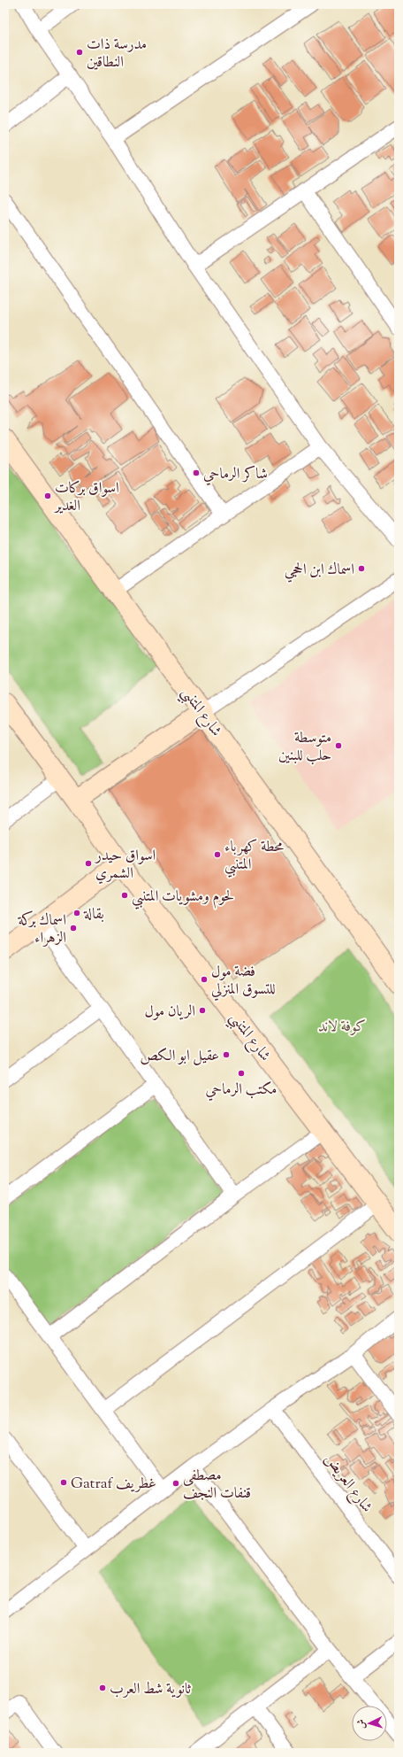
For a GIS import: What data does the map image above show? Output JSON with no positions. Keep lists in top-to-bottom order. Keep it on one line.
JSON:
{"streets":{"street":["شارع المتنبي","شارع العريض"]},"parks":["كوفة لاند"],"places":["مدرسة ذات النطاقين","شاكر الرماحي","اسواق بركات الغدير","اسماك ابن الحجي","متوسطة حلب للبنين","محطة كهرباء المتنبي","اسواق حيدر الشمري","لحوم ومشويات المتنبي","بقالة","اسماك بركة الزهراء","فضة مول للتسوق المنزلي","الريان مول","عقيل ابو الكص","مكتب الرماحي","Gatraf غطريف","مصطفى قنفات النجف","ثانوية شط العرب"],"north":"left"}
